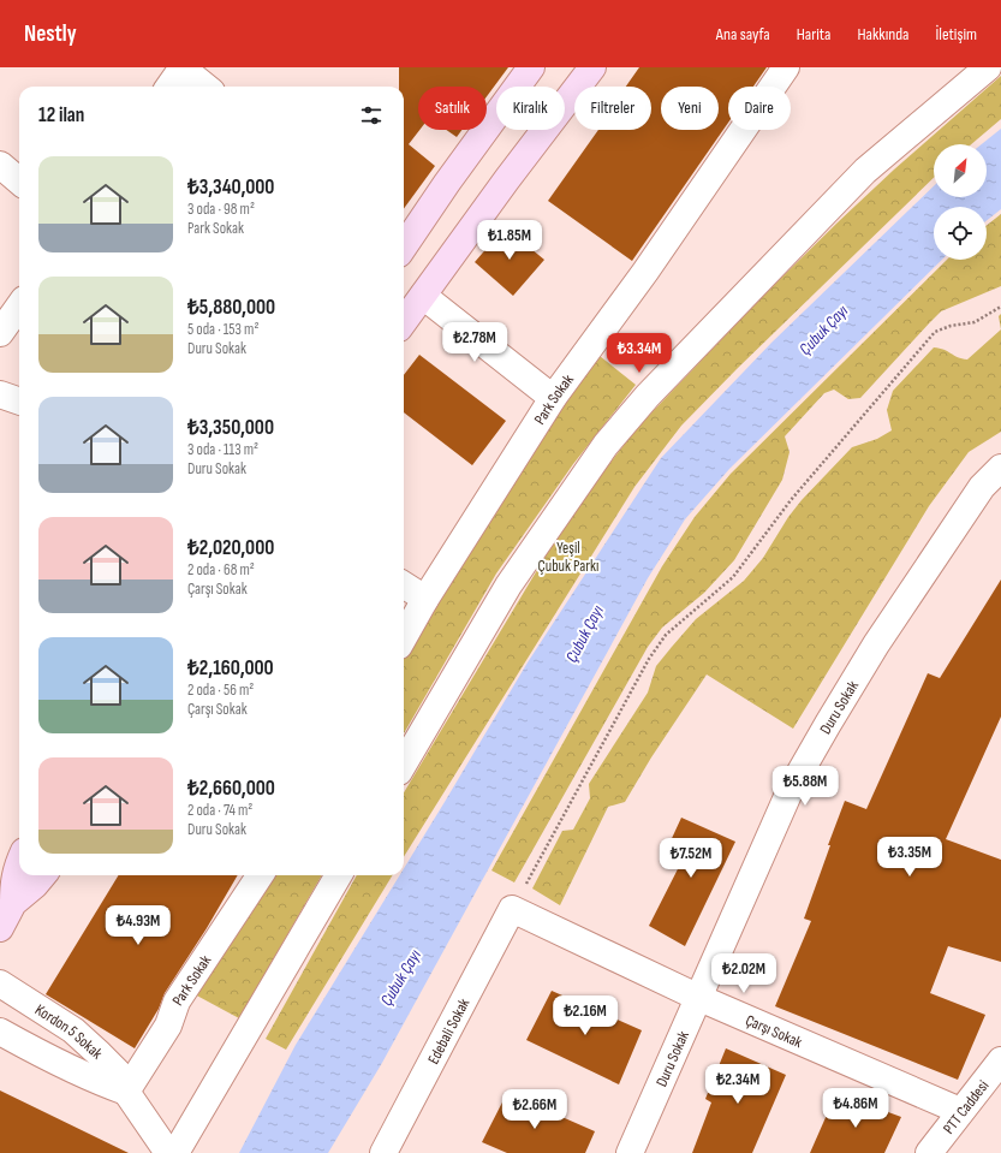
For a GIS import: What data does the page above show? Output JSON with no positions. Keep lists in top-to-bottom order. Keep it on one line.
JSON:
{"streets":{"street":["Park Sokak","Duru Sokak","Çarşı Sokak","Edebali Sokak","Kordon 5 Sokak","PTT Caddesi"]},"crossings":[["Park Sokak","Kordon 5 Sokak"],["Duru Sokak","Çarşı Sokak"],["Çarşı Sokak","Edebali Sokak"],["Çarşı Sokak","PTT Caddesi"]],"water":["Çubuk Çayı"],"parks":["Yeşil Çubuk Parkı"],"north":"top right","page":{"header":"Nestly","nav":["Ana sayfa","Harita","Hakkında","İletişim"],"chip":["Satılık","Kiralık","Filtreler","Yeni","Daire"],"heading":"12 ilan","list":[{"name":"₺3,340,000","note":"3 oda · 98 m² · Park Sokak"},{"name":"₺5,880,000","note":"5 oda · 153 m² · Duru Sokak"},{"name":"₺3,350,000","note":"3 oda · 113 m² · Duru Sokak"},{"name":"₺2,020,000","note":"2 oda · 68 m² · Çarşı Sokak"},{"name":"₺2,160,000","note":"2 oda · 56 m² · Çarşı Sokak"},{"name":"₺2,660,000","note":"2 oda · 74 m² · Duru Sokak"}],"price":["₺1.85M","₺2.78M","₺3.34M","₺5.88M","₺3.35M","₺7.52M","₺4.93M","₺2.02M","₺2.16M","₺2.34M","₺4.86M","₺2.66M"]}}
